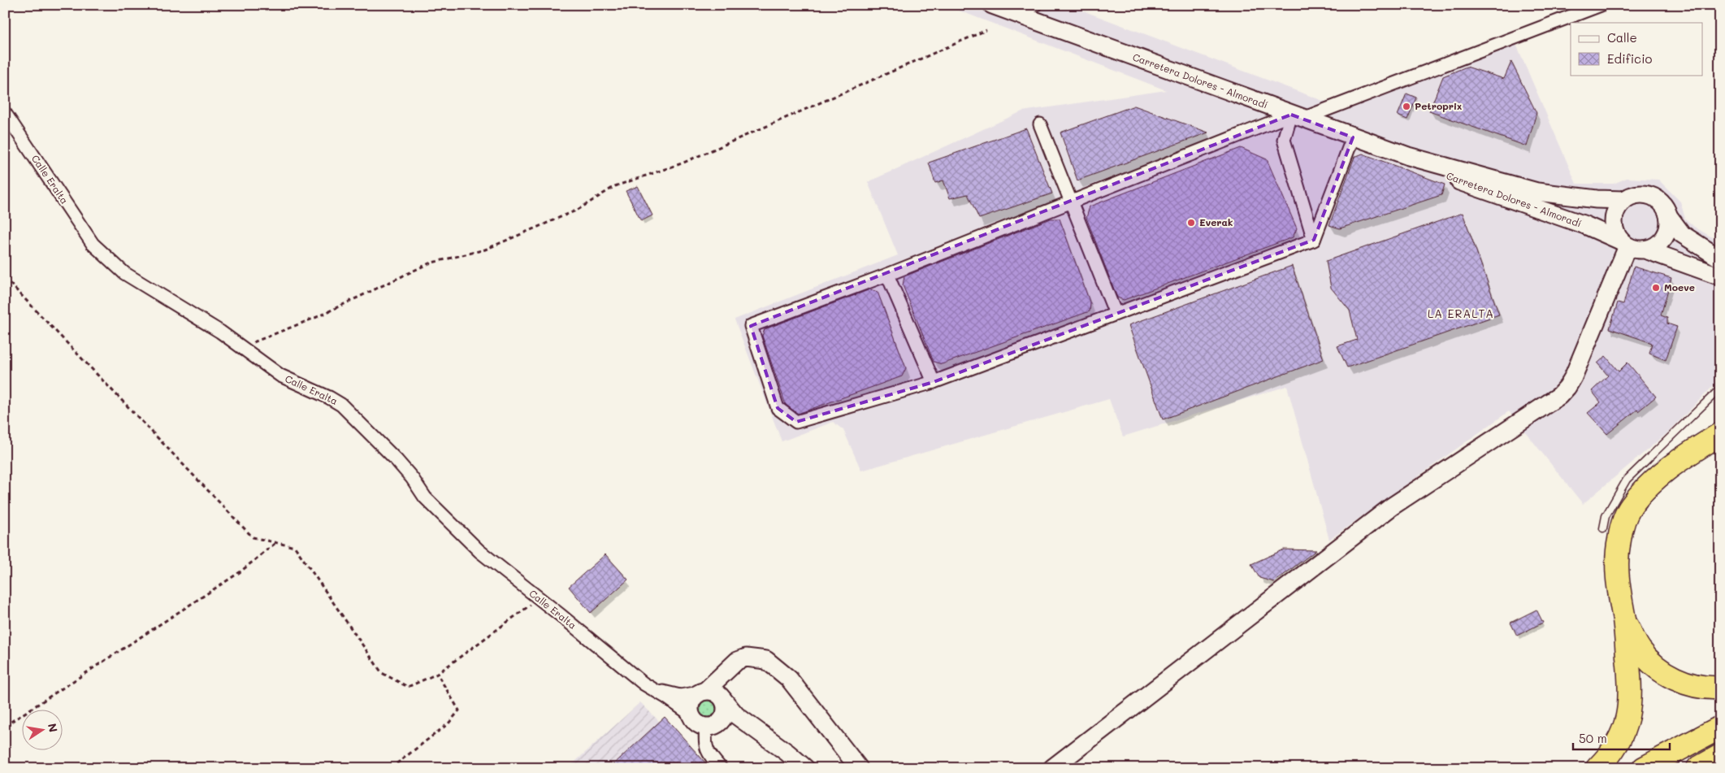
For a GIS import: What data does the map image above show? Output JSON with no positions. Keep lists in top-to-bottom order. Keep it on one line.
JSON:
{"streets":{"street":["Carretera Dolores - Almoradí","Calle Eralta"]},"districts":["LA ERALTA"],"places":["Petroprix","Everak","Moeve"],"legend":["Calle","Edificio"],"scale_bar":"50 m","north":"right"}
